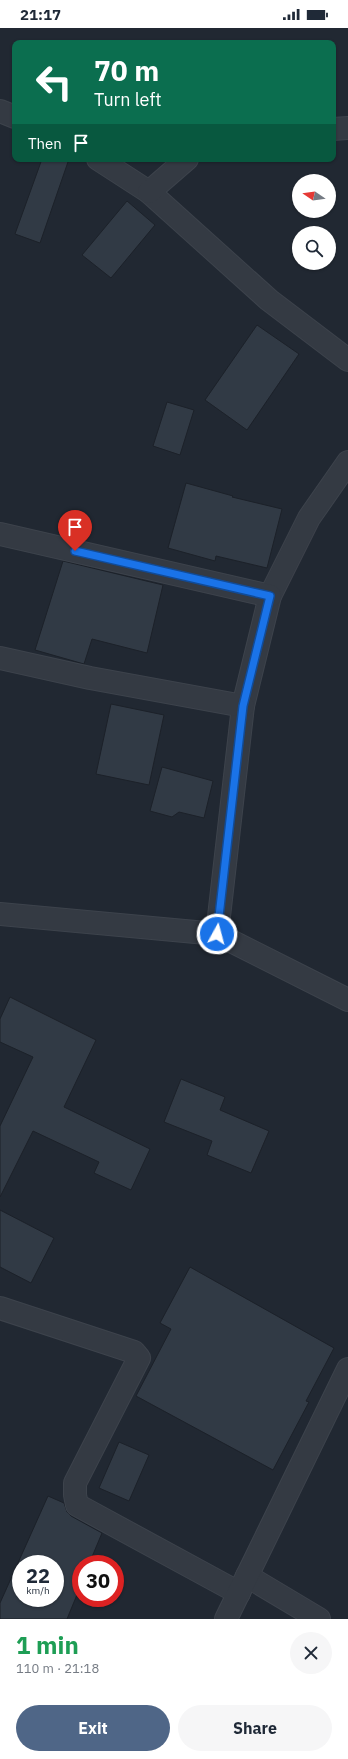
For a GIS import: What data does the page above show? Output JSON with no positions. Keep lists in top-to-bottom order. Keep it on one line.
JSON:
{"north":"left","page":{"status":"21:17","turn":["70 m","Turn left"],"then":"Then","speed":"22 km/h","limit":"30","heading":["1 min","110 m · 21:18"],"buttons":["Exit","Share"]}}
